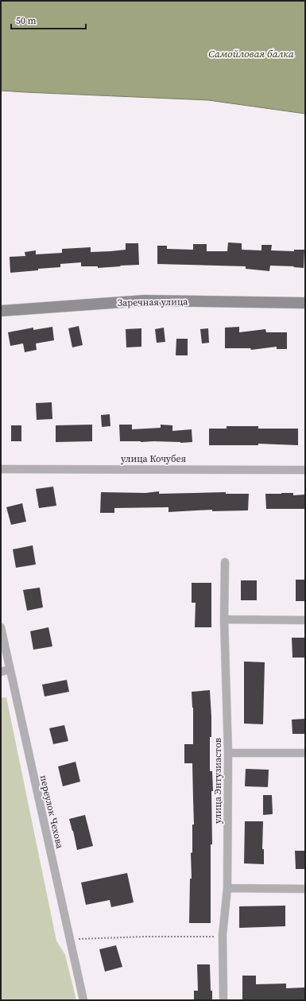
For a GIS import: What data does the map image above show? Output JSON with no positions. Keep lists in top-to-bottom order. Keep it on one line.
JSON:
{"streets":{"main road":["Заречная улица"],"street":["улица Кочубея","улица Энтузиастов","переулок Чехова"]},"water":["Самойловая балка"],"scale_bar":"50 m"}
